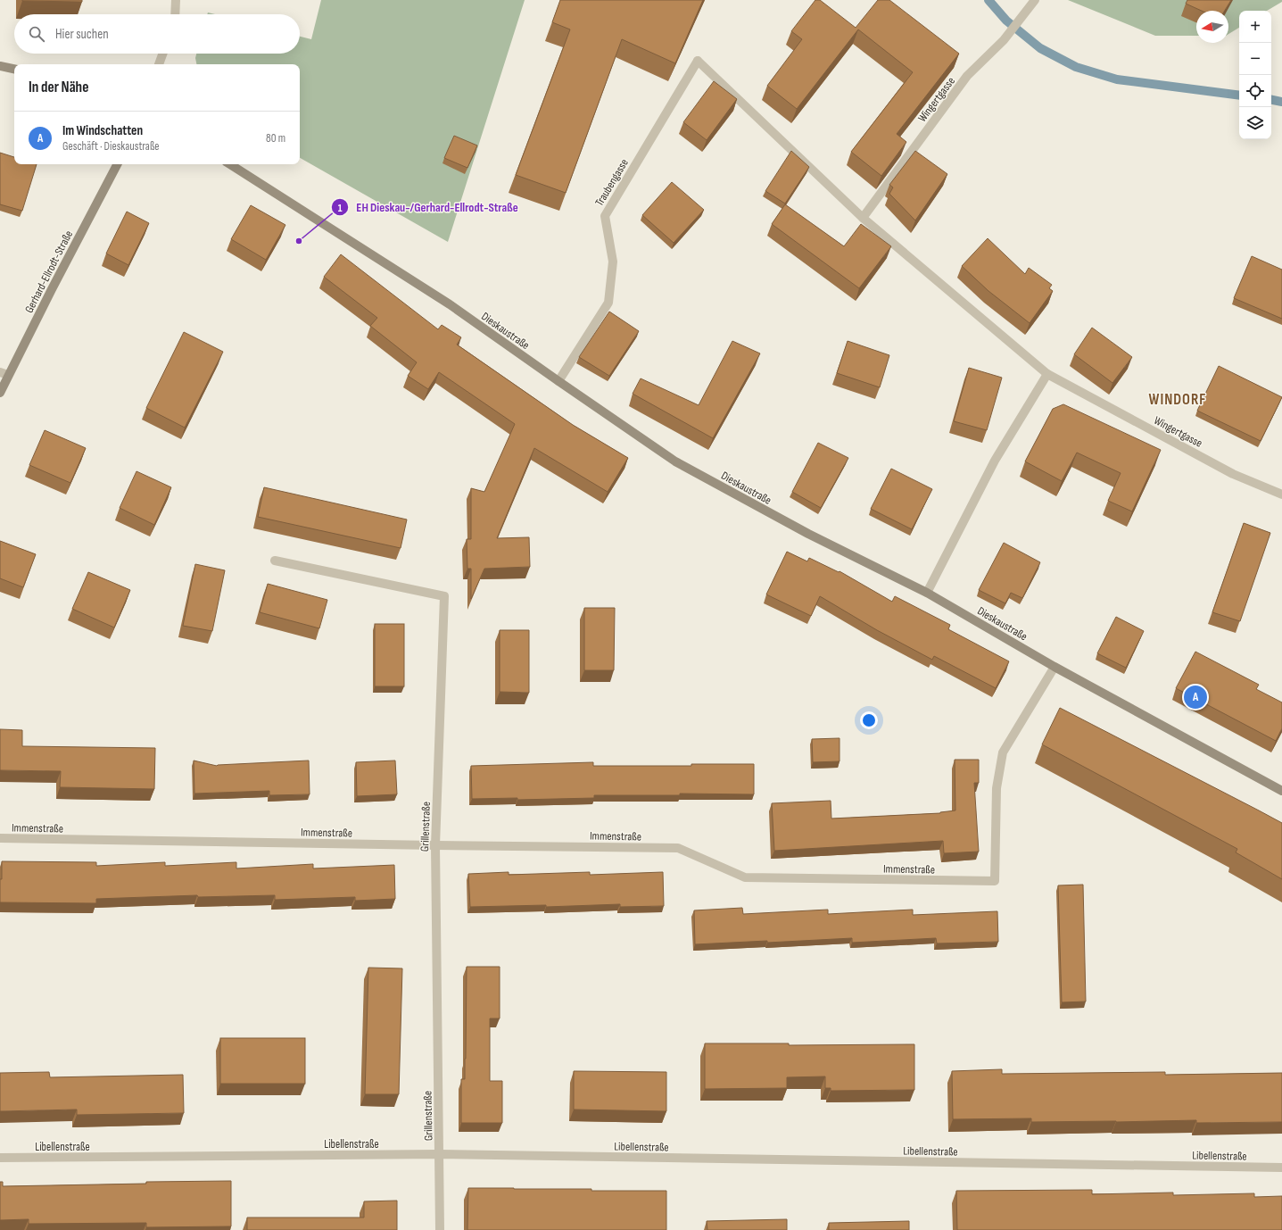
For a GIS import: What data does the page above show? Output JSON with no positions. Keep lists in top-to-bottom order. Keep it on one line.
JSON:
{"streets":{"main road":["Gerhard-Ellrodt-Straße","Dieskaustraße"],"street":["Wingertgasse","Traubengasse","Grillenstraße","Immenstraße","Libellenstraße"]},"crossings":[["Wingertgasse","Traubengasse"],["Traubengasse","Dieskaustraße"],["Dieskaustraße","Immenstraße"],["Grillenstraße","Immenstraße"],["Grillenstraße","Libellenstraße"]],"districts":["WINDORF"],"places":["EH Dieskau-/Gerhard-Ellrodt-Straße"],"north":"left","page":{"map_buttons":["+","−"],"search":"Hier suchen","heading":"In der Nähe","list":[{"mark":"A","name":"Im Windschatten","note":"Geschäft · Dieskaustraße","value":"80 m"}],"pins":"A"}}
